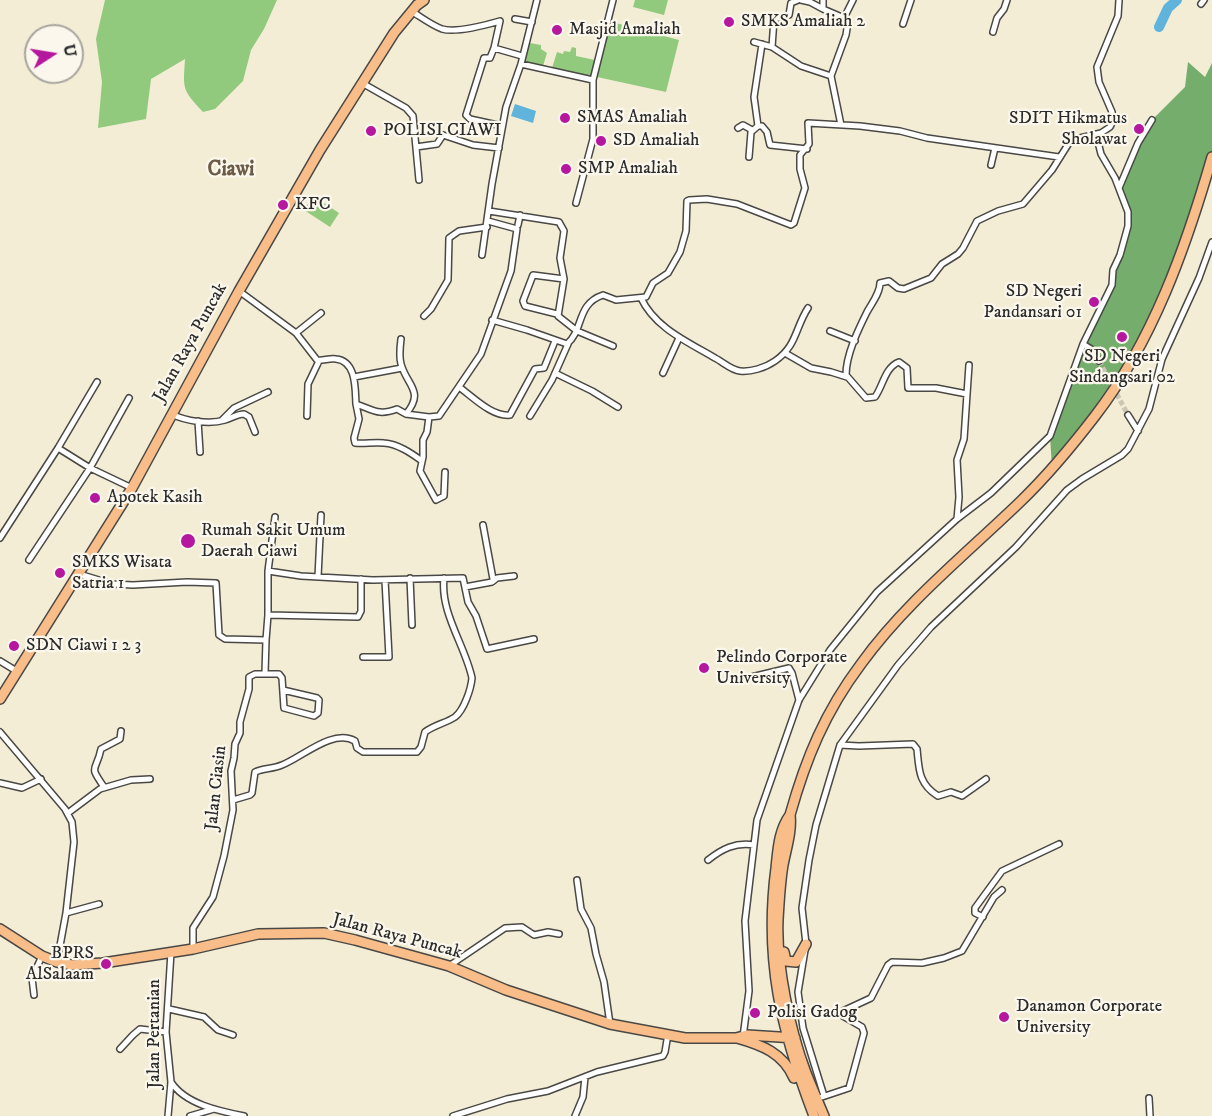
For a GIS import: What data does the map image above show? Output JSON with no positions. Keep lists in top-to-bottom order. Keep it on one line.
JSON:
{"streets":{"highway":["Jalan Raya Puncak"],"street":["Jalan Ciasin","Jalan Pertanian"]},"crossings":[["Jalan Raya Puncak","Jalan Ciasin"],["Jalan Raya Puncak","Jalan Pertanian"]],"districts":["Ciawi"],"places":["SMKS Amaliah 2","Masjid Amaliah","SMAS Amaliah","SDIT Hikmatus Sholawat","POLISI CIAWI","SD Amaliah","SMP Amaliah","KFC","SD Negeri Pandansari 01","SD Negeri Sindangsari 02","Apotek Kasih","Rumah Sakit Umum Daerah Ciawi","SMKS Wisata Satria 1","SDN Ciawi 1 2 3","Pelindo Corporate University","BPRS AlSalaam","Polisi Gadog","Danamon Corporate University"],"north":"right"}
